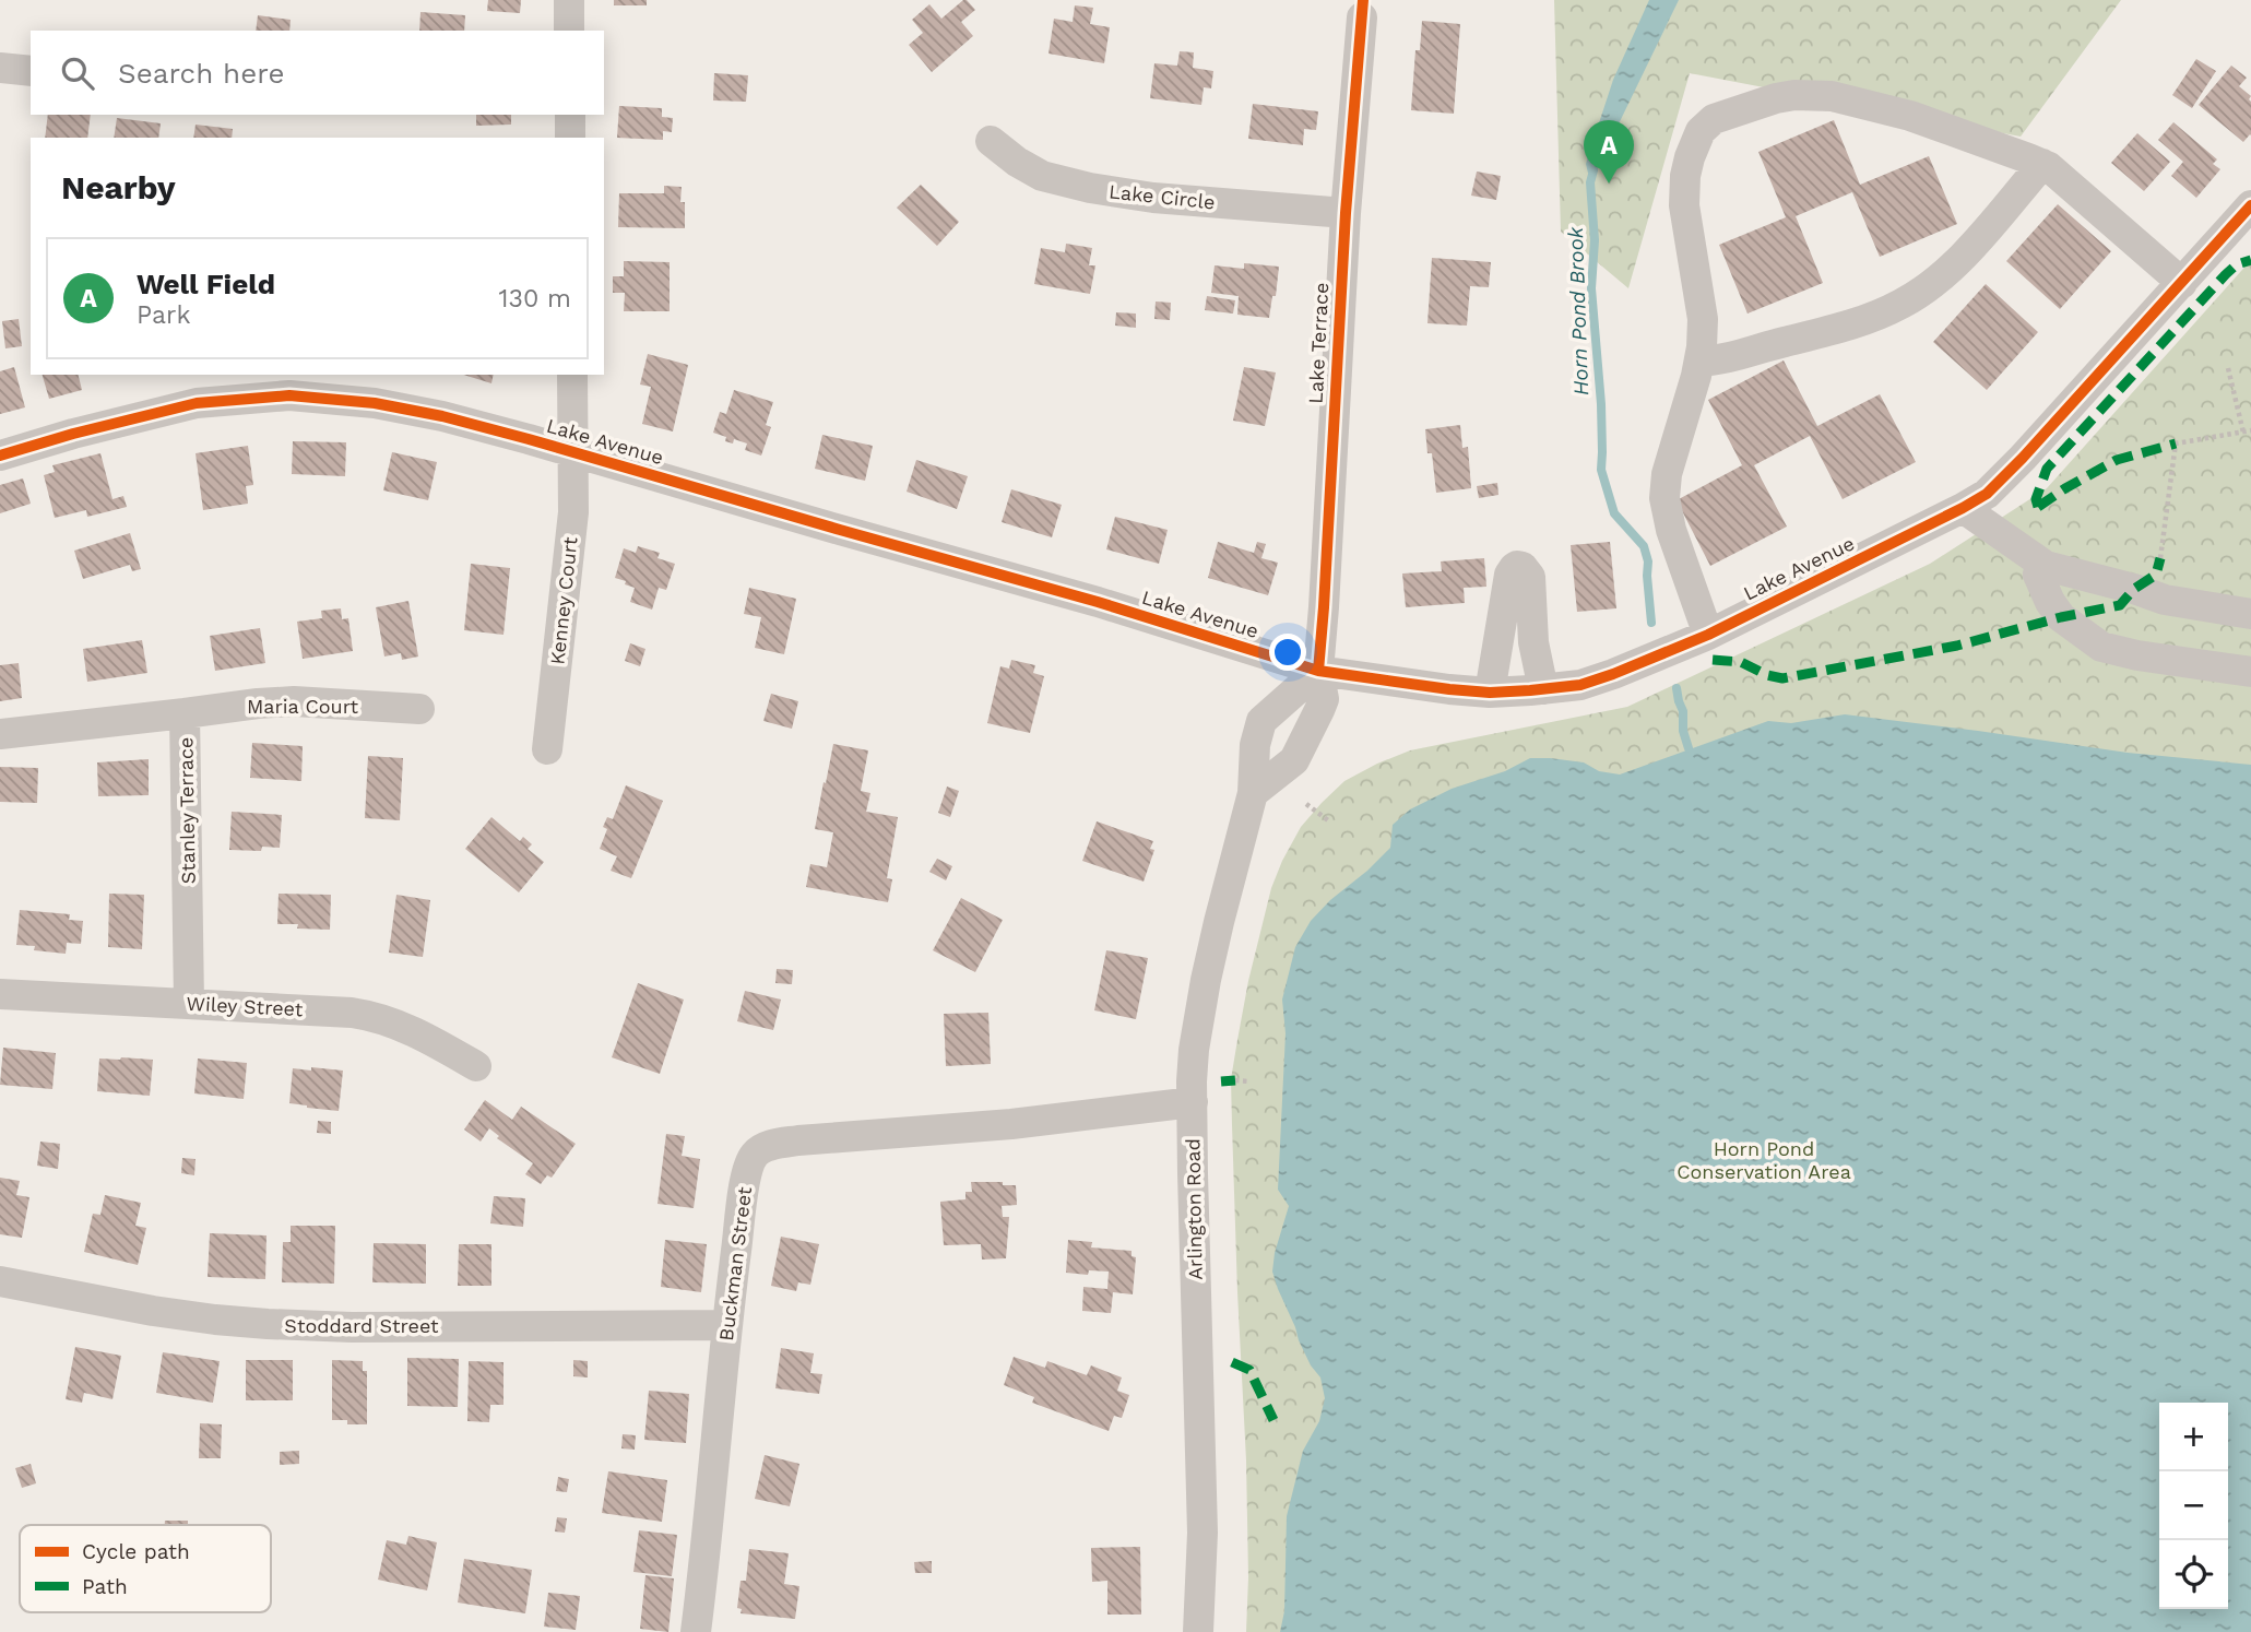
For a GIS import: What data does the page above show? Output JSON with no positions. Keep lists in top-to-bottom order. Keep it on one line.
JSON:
{"streets":{"street":["Lake Circle","Lake Terrace","Lake Avenue","Kenney Court","Maria Court","Stanley Terrace","Wiley Street","Arlington Road","Buckman Street","Stoddard Street"]},"crossings":[["Lake Circle","Lake Terrace"],["Lake Terrace","Lake Avenue"],["Lake Terrace","Arlington Road"],["Lake Avenue","Kenney Court"],["Lake Avenue","Arlington Road"],["Maria Court","Stanley Terrace"],["Stanley Terrace","Wiley Street"],["Arlington Road","Buckman Street"],["Buckman Street","Stoddard Street"]],"water":["Horn Pond Brook"],"parks":["Horn Pond Conservation Area"],"legend":["Cycle path","Path"],"page":{"search":"Search here","pins":"A","heading":"Nearby","list":[{"mark":"A","name":"Well Field","note":"Park","value":"130 m"}],"map_buttons":["+","−"]}}
